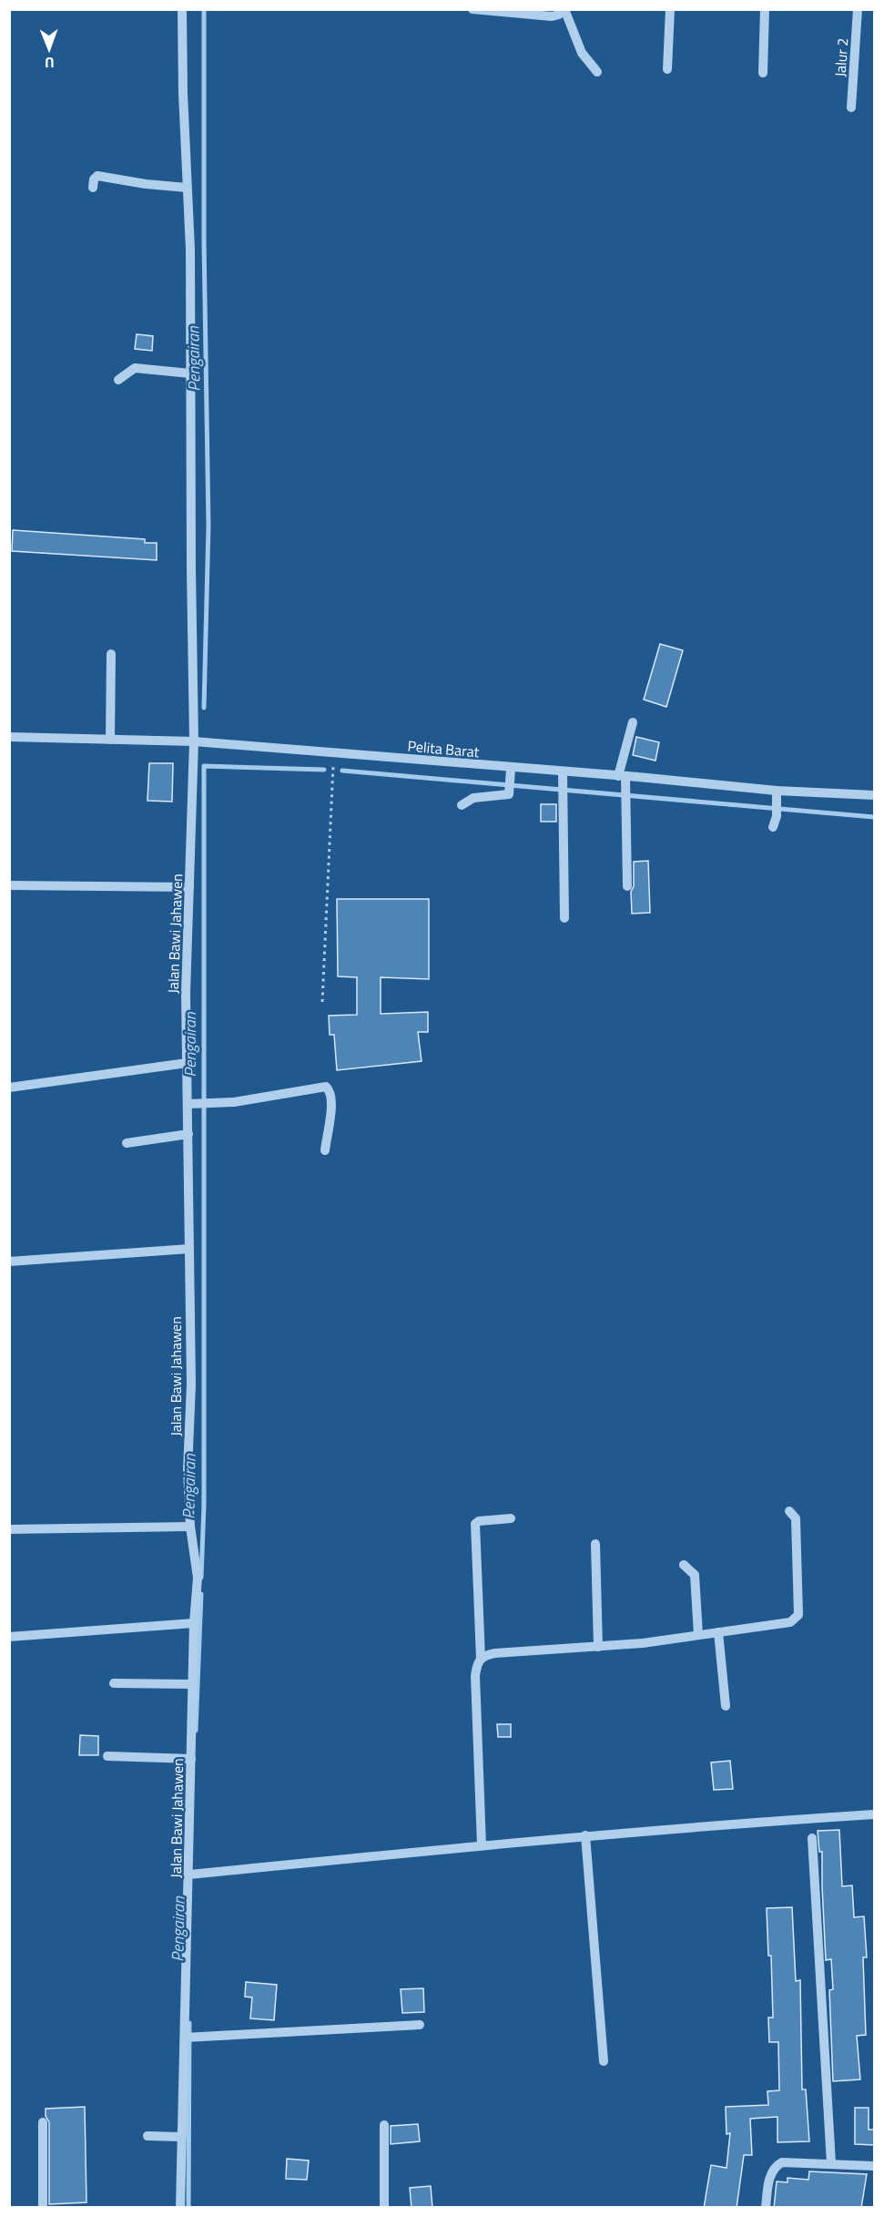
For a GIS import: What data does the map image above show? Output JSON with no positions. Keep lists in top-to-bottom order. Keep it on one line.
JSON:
{"streets":{"street":["Jalur 2","Pelita Barat","Jalan Bawi Jahawen"]},"crossings":[["Pelita Barat","Jalan Bawi Jahawen"]],"water":["Pengairan"],"north":"bottom"}
